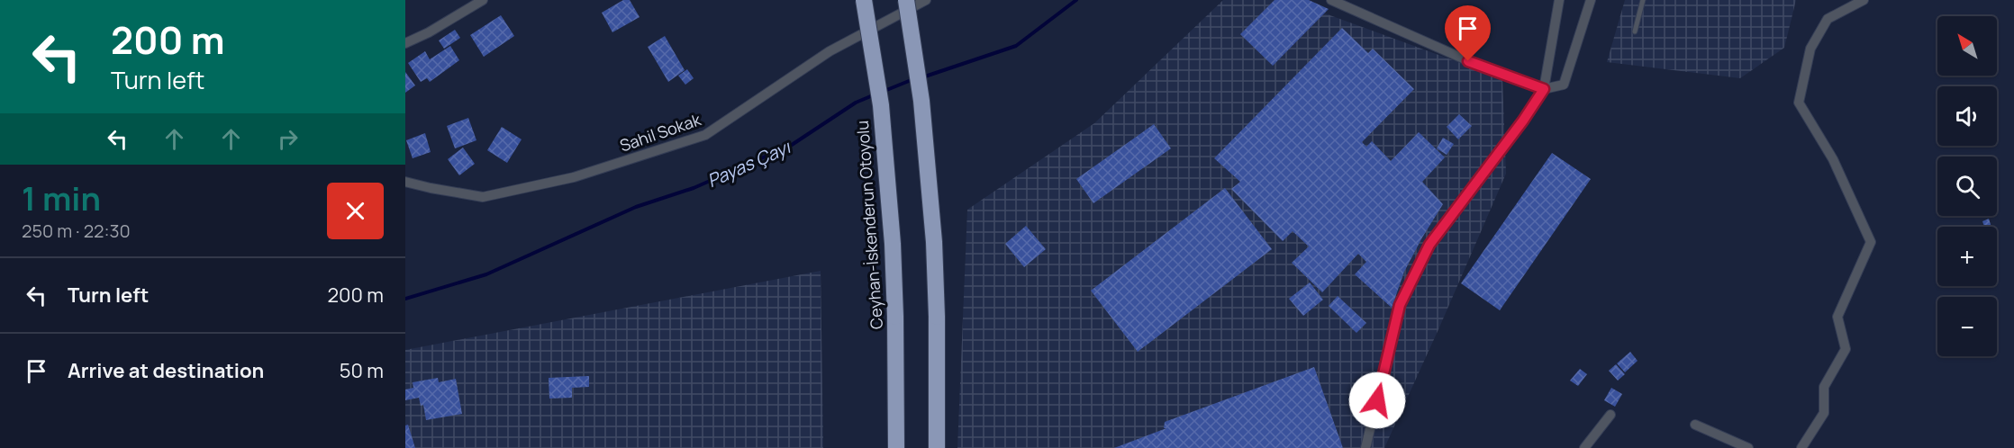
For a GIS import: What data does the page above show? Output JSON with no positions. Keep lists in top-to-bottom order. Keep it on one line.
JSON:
{"streets":{"highway":["Ceyhan-İskenderun Otoyolu"],"street":["Sahil Sokak"]},"water":["Payas Çayı"],"north":"top left","page":{"turn":["200 m","Turn left"],"map_buttons":["+","−"],"heading":["1 min","250 m · 22:30"],"list":[{"name":"Turn left","value":"200 m"},{"name":"Arrive at destination","value":"50 m"}]}}
